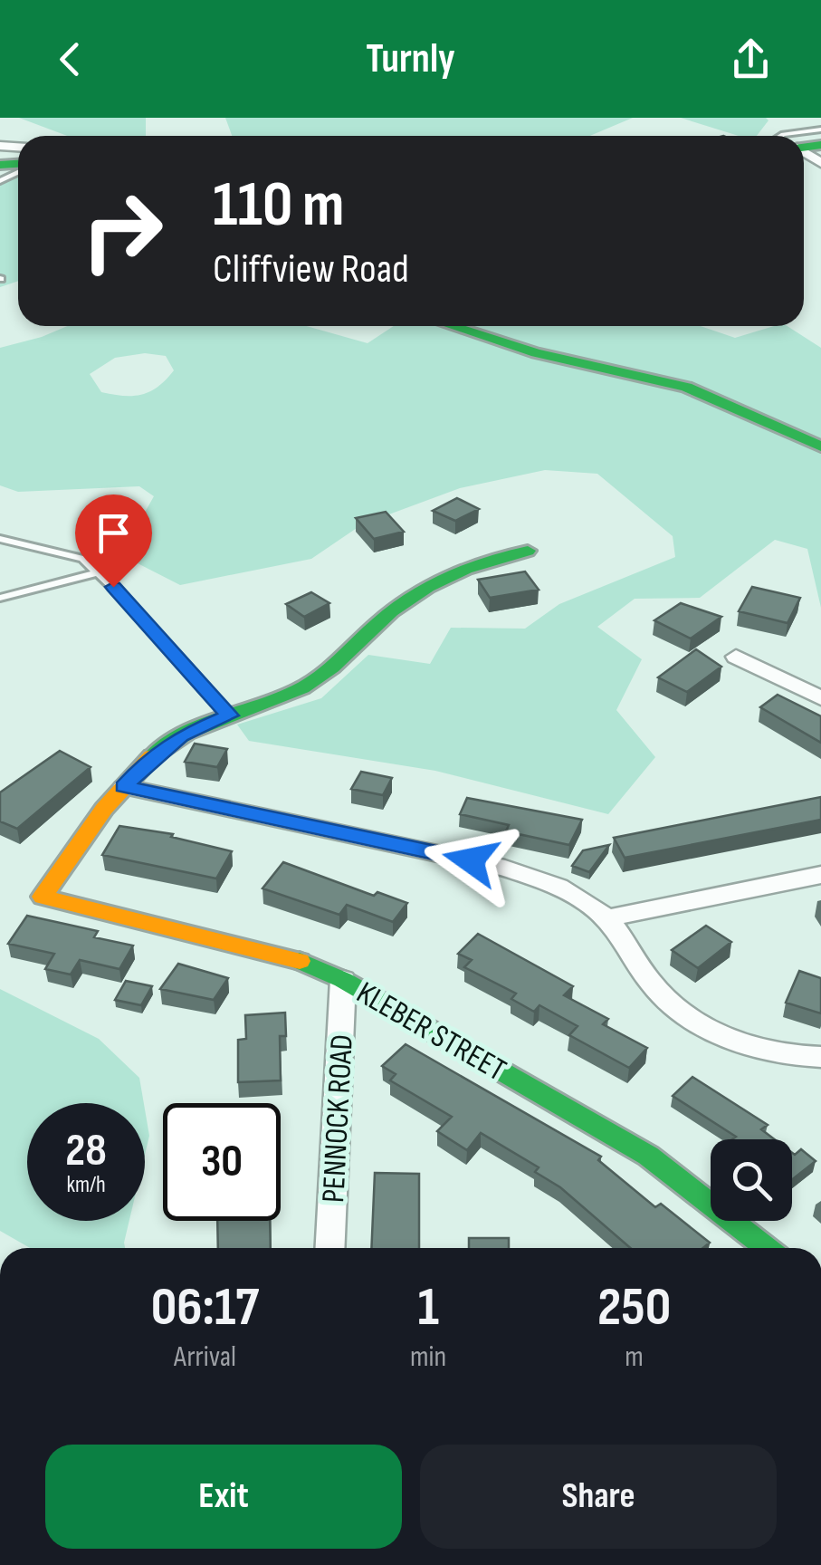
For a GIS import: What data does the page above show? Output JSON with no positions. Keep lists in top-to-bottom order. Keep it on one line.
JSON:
{"streets":{"street":["KLEBER STREET","PENNOCK ROAD"]},"crossings":[["KLEBER STREET","PENNOCK ROAD"]],"page":{"header":"Turnly","turn":["110 m","Cliffview Road"],"speed":"28 km/h","limit":"30","eta":["06:17","Arrival","1","min","250","m"],"buttons":["Exit","Share"]}}
